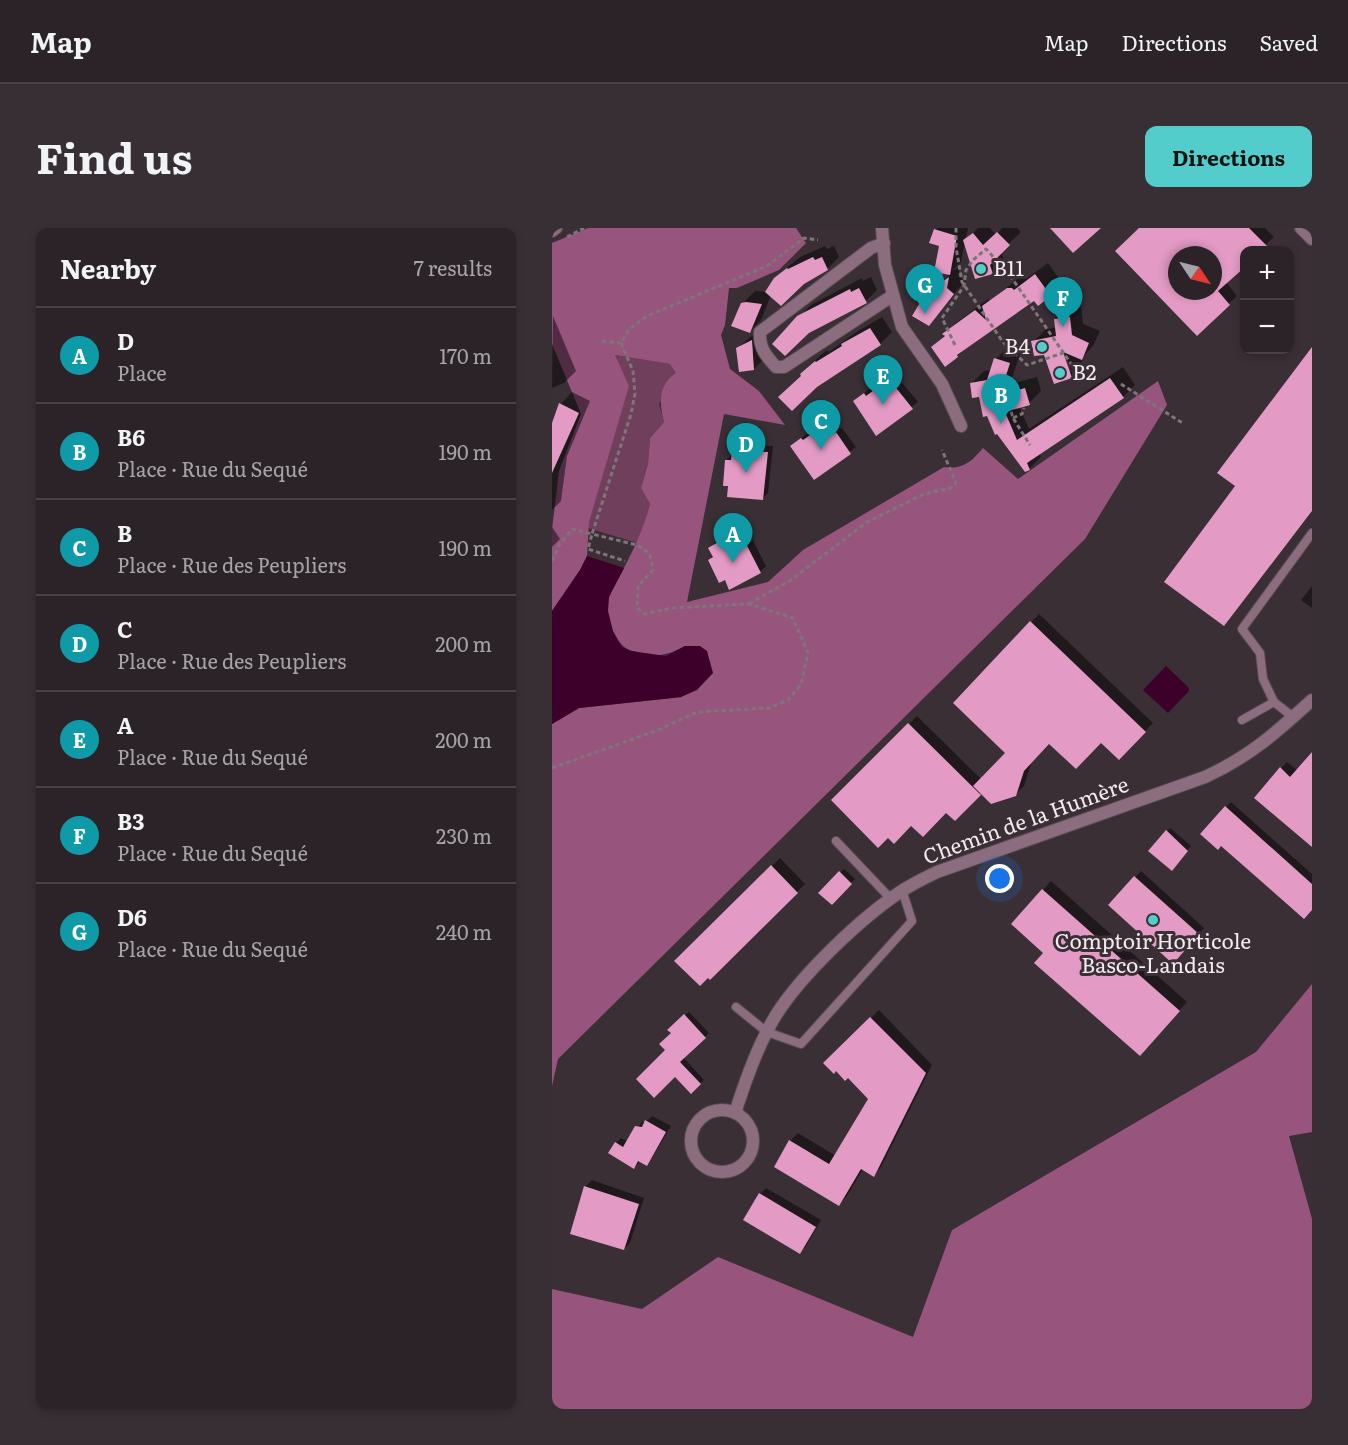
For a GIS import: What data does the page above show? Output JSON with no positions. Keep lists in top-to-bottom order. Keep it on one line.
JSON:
{"streets":{"street":["Chemin de la Humère"]},"places":["B11","B4","B2","Comptoir Horticole Basco-Landais"],"north":"bottom right","page":{"header":"Map","nav":["Map","Directions","Saved"],"title":"Find us","buttons":"Directions","heading":["Nearby","7 results"],"map_buttons":["+","−"],"pins":["G","F","E","B","C","D","A"],"list":[{"mark":"A","name":"D","note":"Place","value":"170 m"},{"mark":"B","name":"B6","note":"Place · Rue du Sequé","value":"190 m"},{"mark":"C","name":"B","note":"Place · Rue des Peupliers","value":"190 m"},{"mark":"D","name":"C","note":"Place · Rue des Peupliers","value":"200 m"},{"mark":"E","name":"A","note":"Place · Rue du Sequé","value":"200 m"},{"mark":"F","name":"B3","note":"Place · Rue du Sequé","value":"230 m"},{"mark":"G","name":"D6","note":"Place · Rue du Sequé","value":"240 m"}]}}
